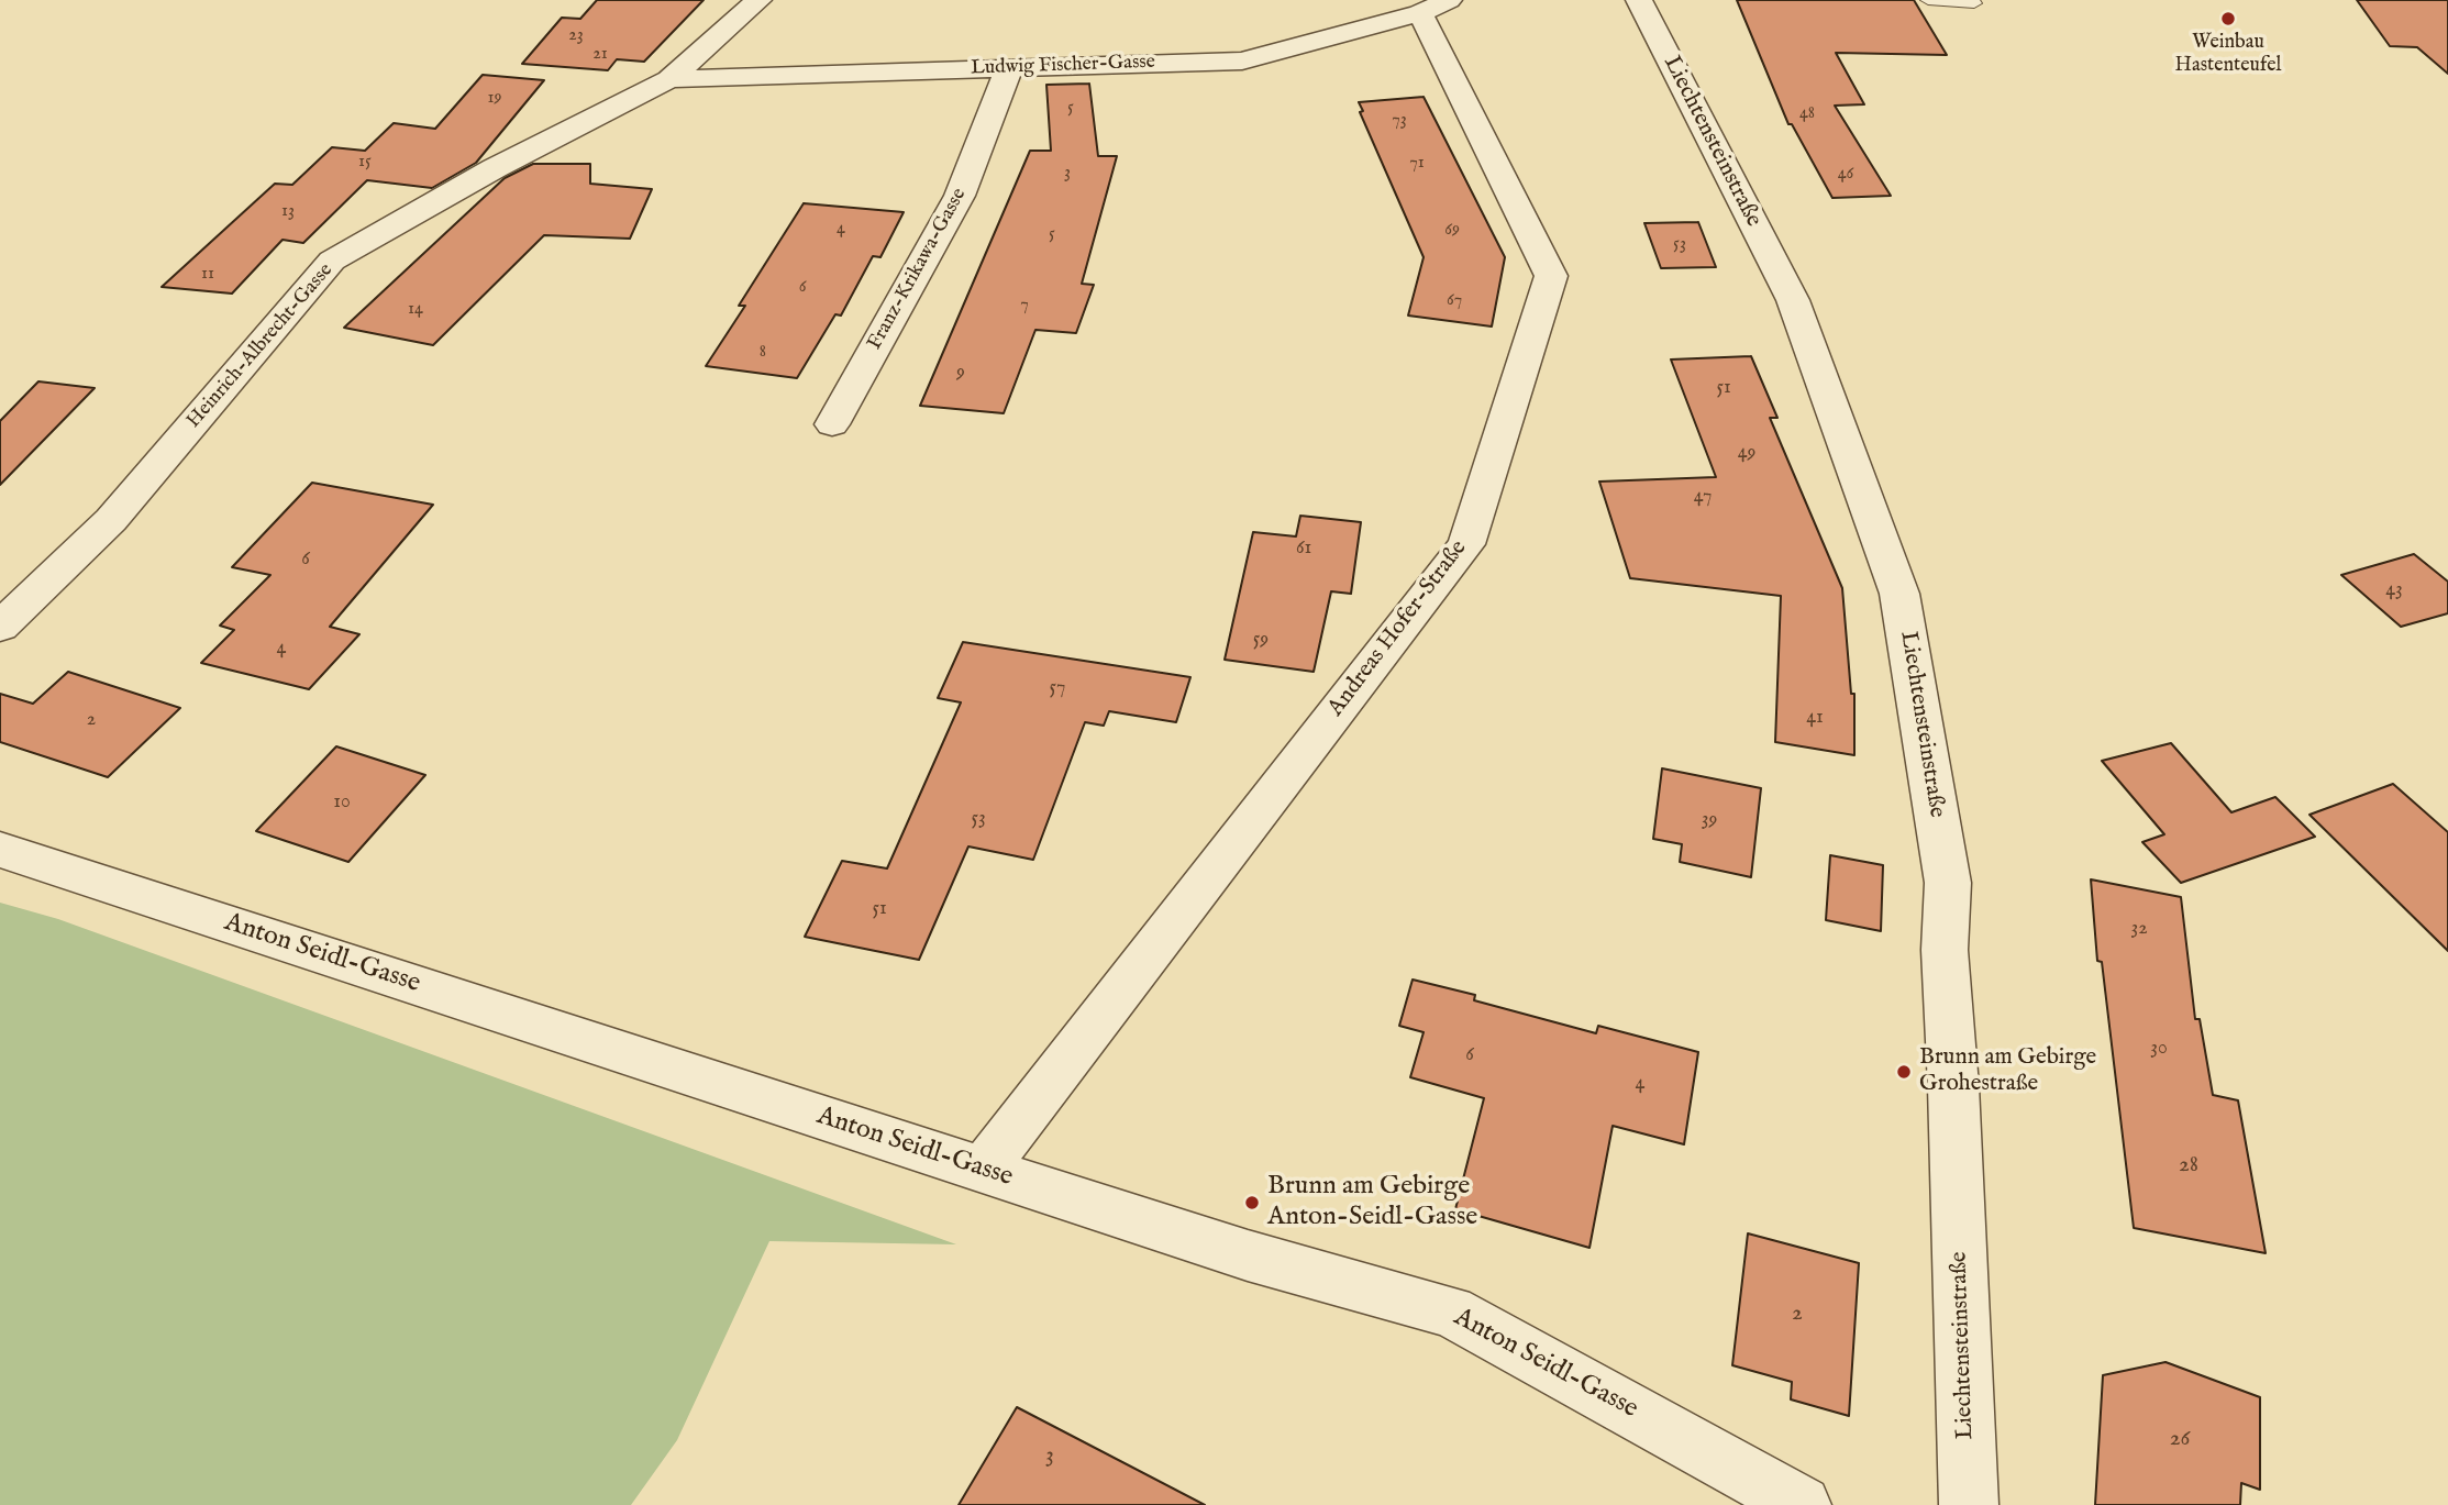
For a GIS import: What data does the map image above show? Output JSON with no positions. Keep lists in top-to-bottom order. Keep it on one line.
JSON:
{"streets":{"street":["Ludwig Fischer-Gasse","Liechtensteinstraße","Franz-Krikawa-Gasse","Heinrich-Albrecht-Gasse","Andreas Hofer-Straße","Anton Seidl-Gasse"]},"crossings":[["Ludwig Fischer-Gasse","Franz-Krikawa-Gasse"],["Ludwig Fischer-Gasse","Heinrich-Albrecht-Gasse"],["Ludwig Fischer-Gasse","Andreas Hofer-Straße"],["Andreas Hofer-Straße","Anton Seidl-Gasse"]],"places":["Weinbau Hastenteufel","Brunn am Gebirge Grohestraße","Brunn am Gebirge Anton-Seidl-Gasse"],"house_numbers":["23","21","19","5","48","73","15","71","3","46","13","4","69","5","53","11","6","67","7","14","8","9","51","49","47","61","6","43","59","4","57","41","2","10","53","39","51","32","30","6","4","28","2","26","3"]}
